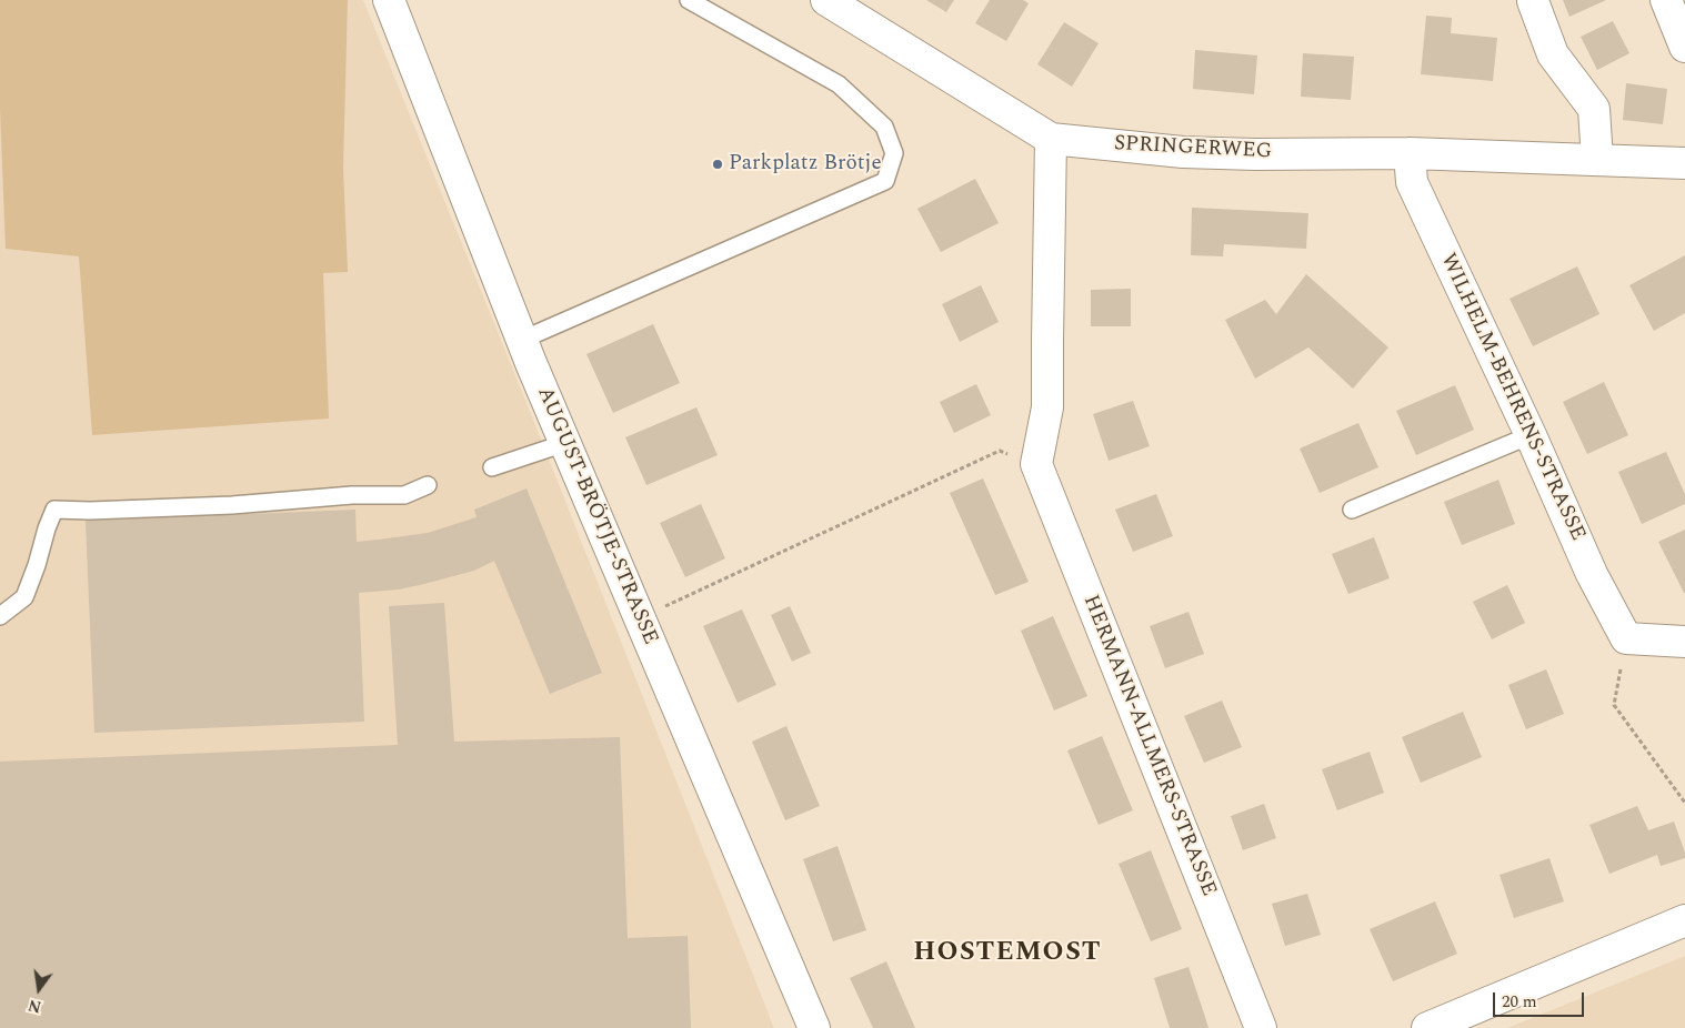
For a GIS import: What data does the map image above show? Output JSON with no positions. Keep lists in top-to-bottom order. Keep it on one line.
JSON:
{"streets":{"street":["SPRINGERWEG","WILHELM-BEHRENS-STRASSE","AUGUST-BRÖTJE-STRASSE","HERMANN-ALLMERS-STRASSE"]},"crossings":[["SPRINGERWEG","WILHELM-BEHRENS-STRASSE"]],"districts":["HOSTEMOST"],"places":["Parkplatz Brötje"],"scale_bar":"20 m","north":"bottom"}
